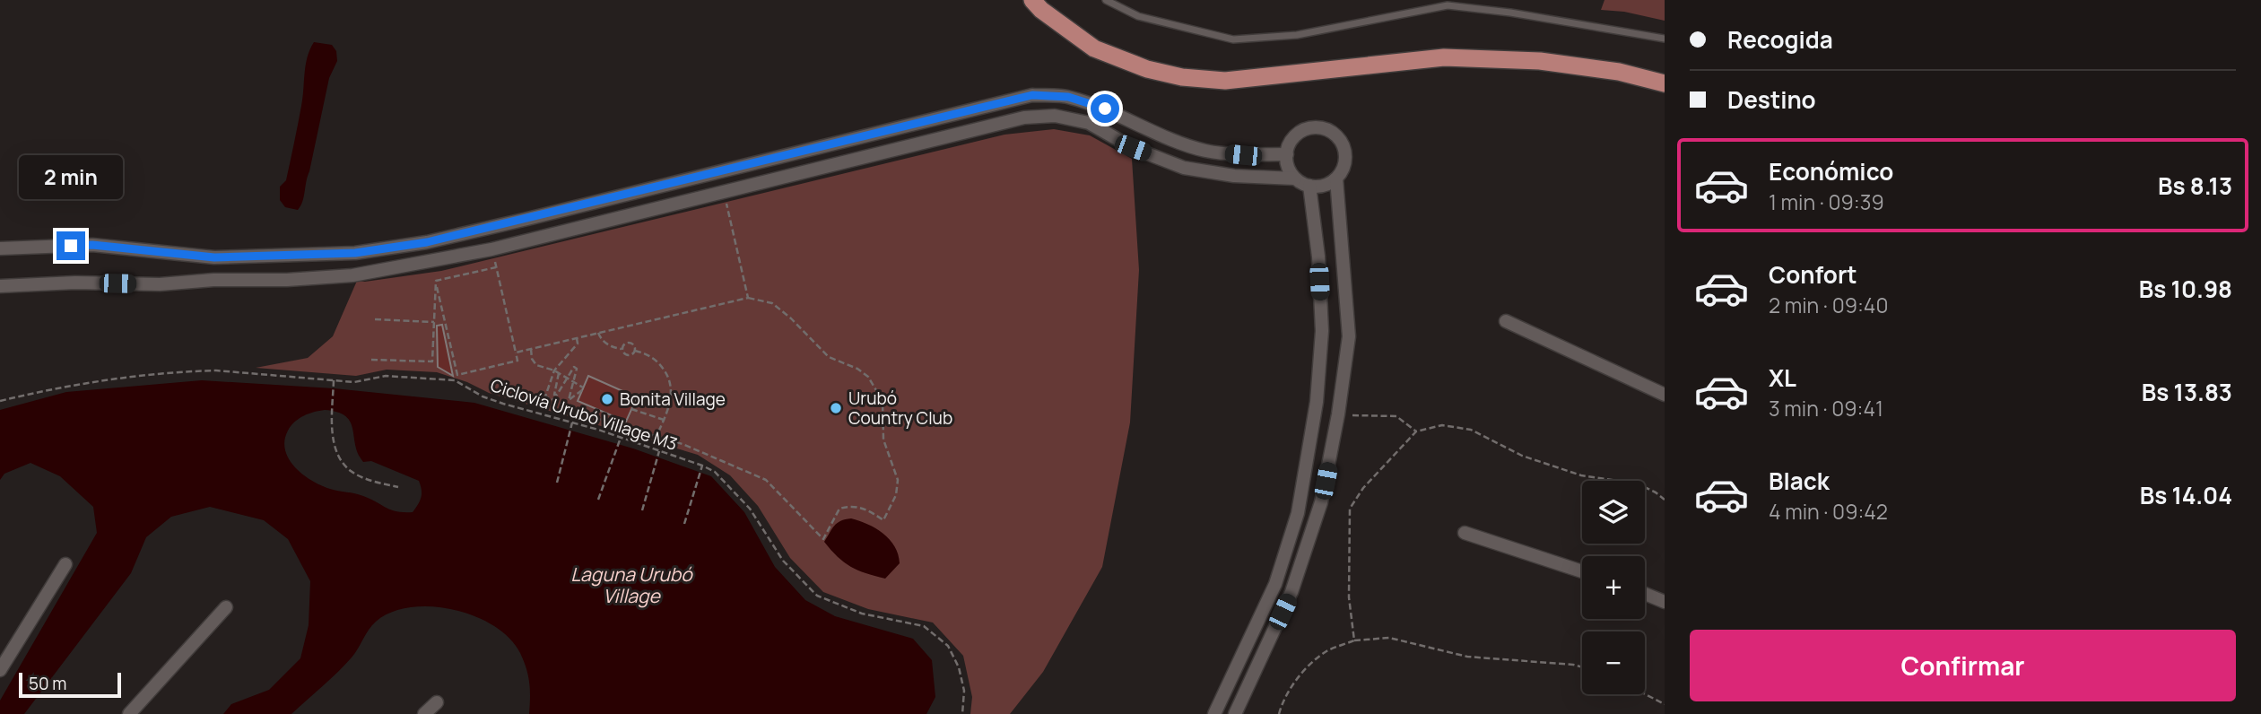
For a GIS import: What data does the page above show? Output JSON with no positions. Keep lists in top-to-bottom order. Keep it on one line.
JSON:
{"streets":{"path":["Ciclovía Urubó Village M3"]},"water":["Laguna Urubó Village"],"places":["Bonita Village","Urubó Country Club"],"scale_bar":"50 m","page":{"banner":["Recogida","Destino"],"list":[{"name":"Económico","note":"1 min · 09:39","value":"Bs 8.13"},{"name":"Confort","note":"2 min · 09:40","value":"Bs 10.98"},{"name":"XL","note":"3 min · 09:41","value":"Bs 13.83"},{"name":"Black","note":"4 min · 09:42","value":"Bs 14.04"}],"bubble":"2 min","map_buttons":["+","−"],"buttons":"Confirmar","scale":"50 m"}}
